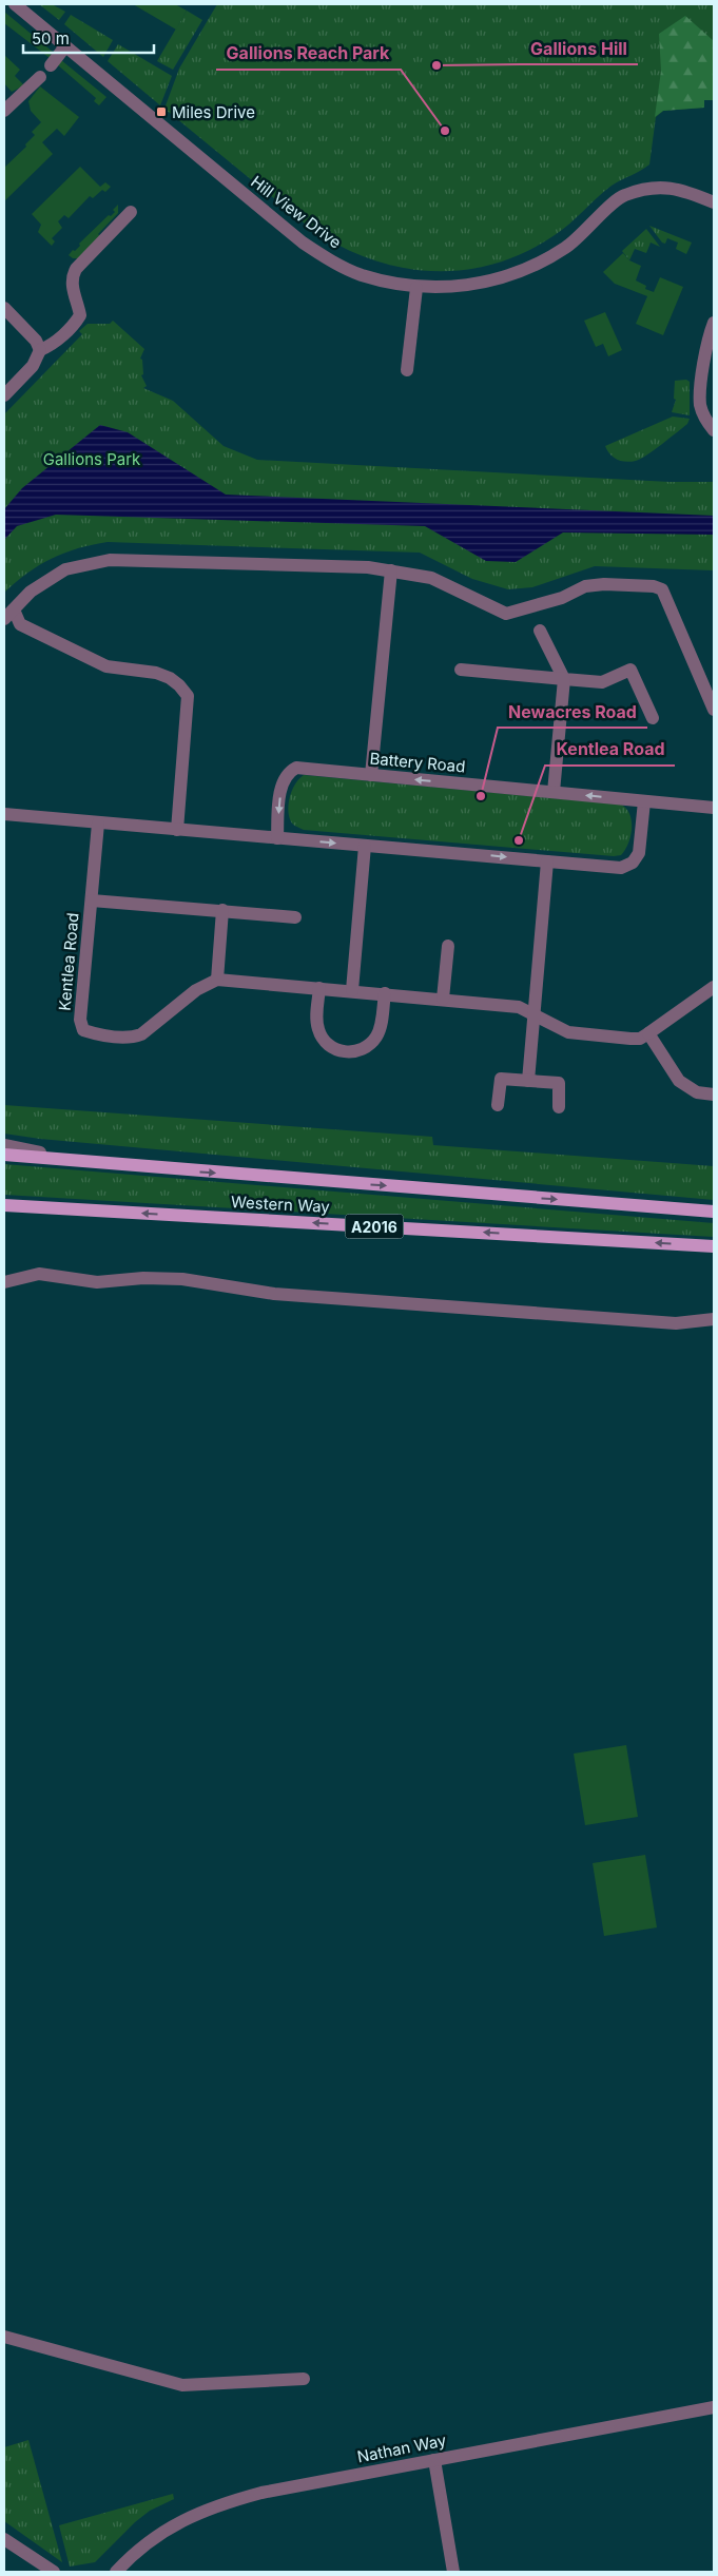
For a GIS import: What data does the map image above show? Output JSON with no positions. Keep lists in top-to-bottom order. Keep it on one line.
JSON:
{"streets":{"main road":["Western Way","A2016"],"street":["Hill View Drive","Battery Road","Kentlea Road","Nathan Way"]},"parks":["Gallions Park"],"places":{"other":["Gallions Hill","Gallions Reach Park","Newacres Road","Kentlea Road"],"transit":["Miles Drive"]},"scale_bar":"50 m"}
